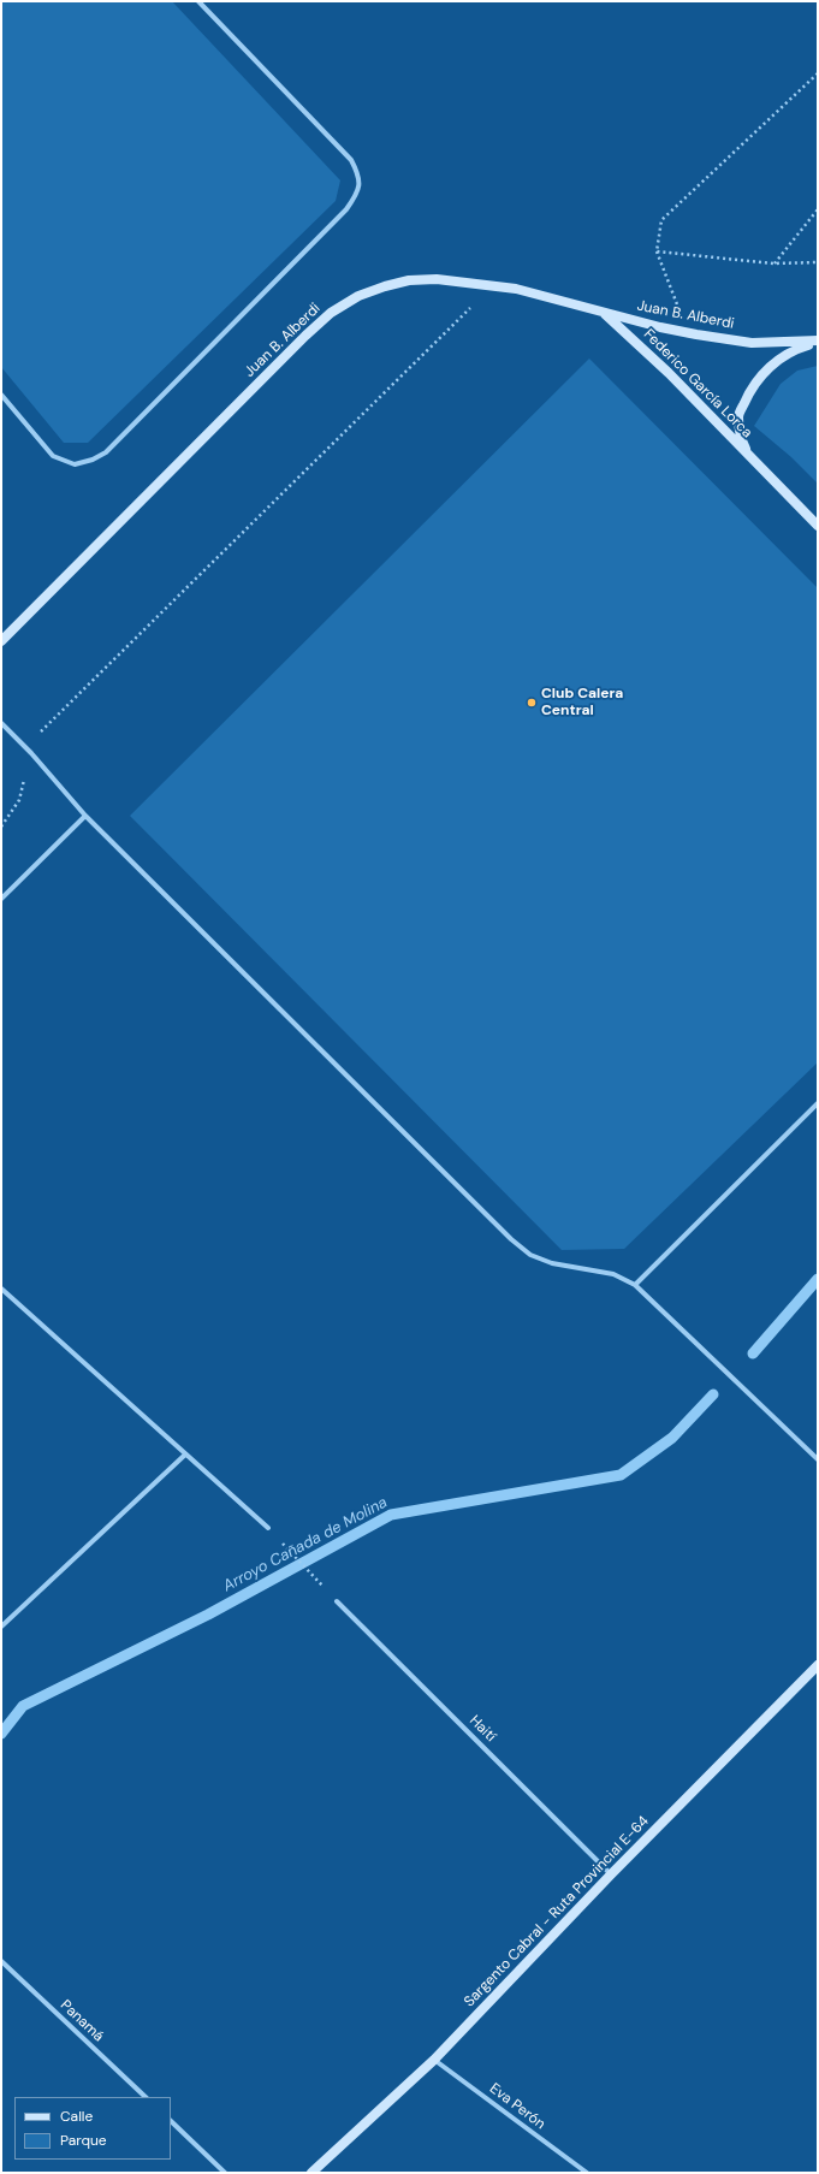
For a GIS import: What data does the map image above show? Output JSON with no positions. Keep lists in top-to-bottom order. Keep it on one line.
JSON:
{"streets":{"street":["Juan B. Alberdi","Federico García Lorca","Haití","Sargento Cabral - Ruta Provincial E-64","Panamá","Eva Perón"]},"crossings":[["Juan B. Alberdi","Federico García Lorca"],["Haití","Sargento Cabral - Ruta Provincial E-64"],["Sargento Cabral - Ruta Provincial E-64","Eva Perón"]],"water":["Arroyo Cañada de Molina"],"places":["Club Calera Central"],"legend":["Calle","Parque"]}
